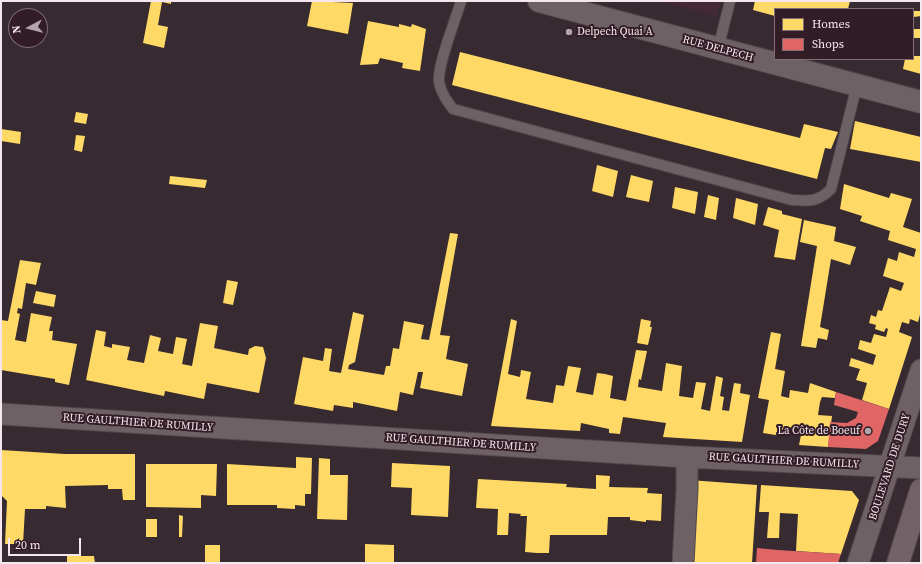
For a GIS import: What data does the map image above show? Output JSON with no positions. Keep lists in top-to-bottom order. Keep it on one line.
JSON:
{"streets":{"street":["RUE DELPECH","RUE GAULTHIER DE RUMILLY","BOULEVARD DE DURY"]},"crossings":[["RUE GAULTHIER DE RUMILLY","BOULEVARD DE DURY"]],"places":["Delpech Quai A","La Côte de Boeuf"],"legend":["Homes","Shops"],"scale_bar":"20 m","north":"left"}
